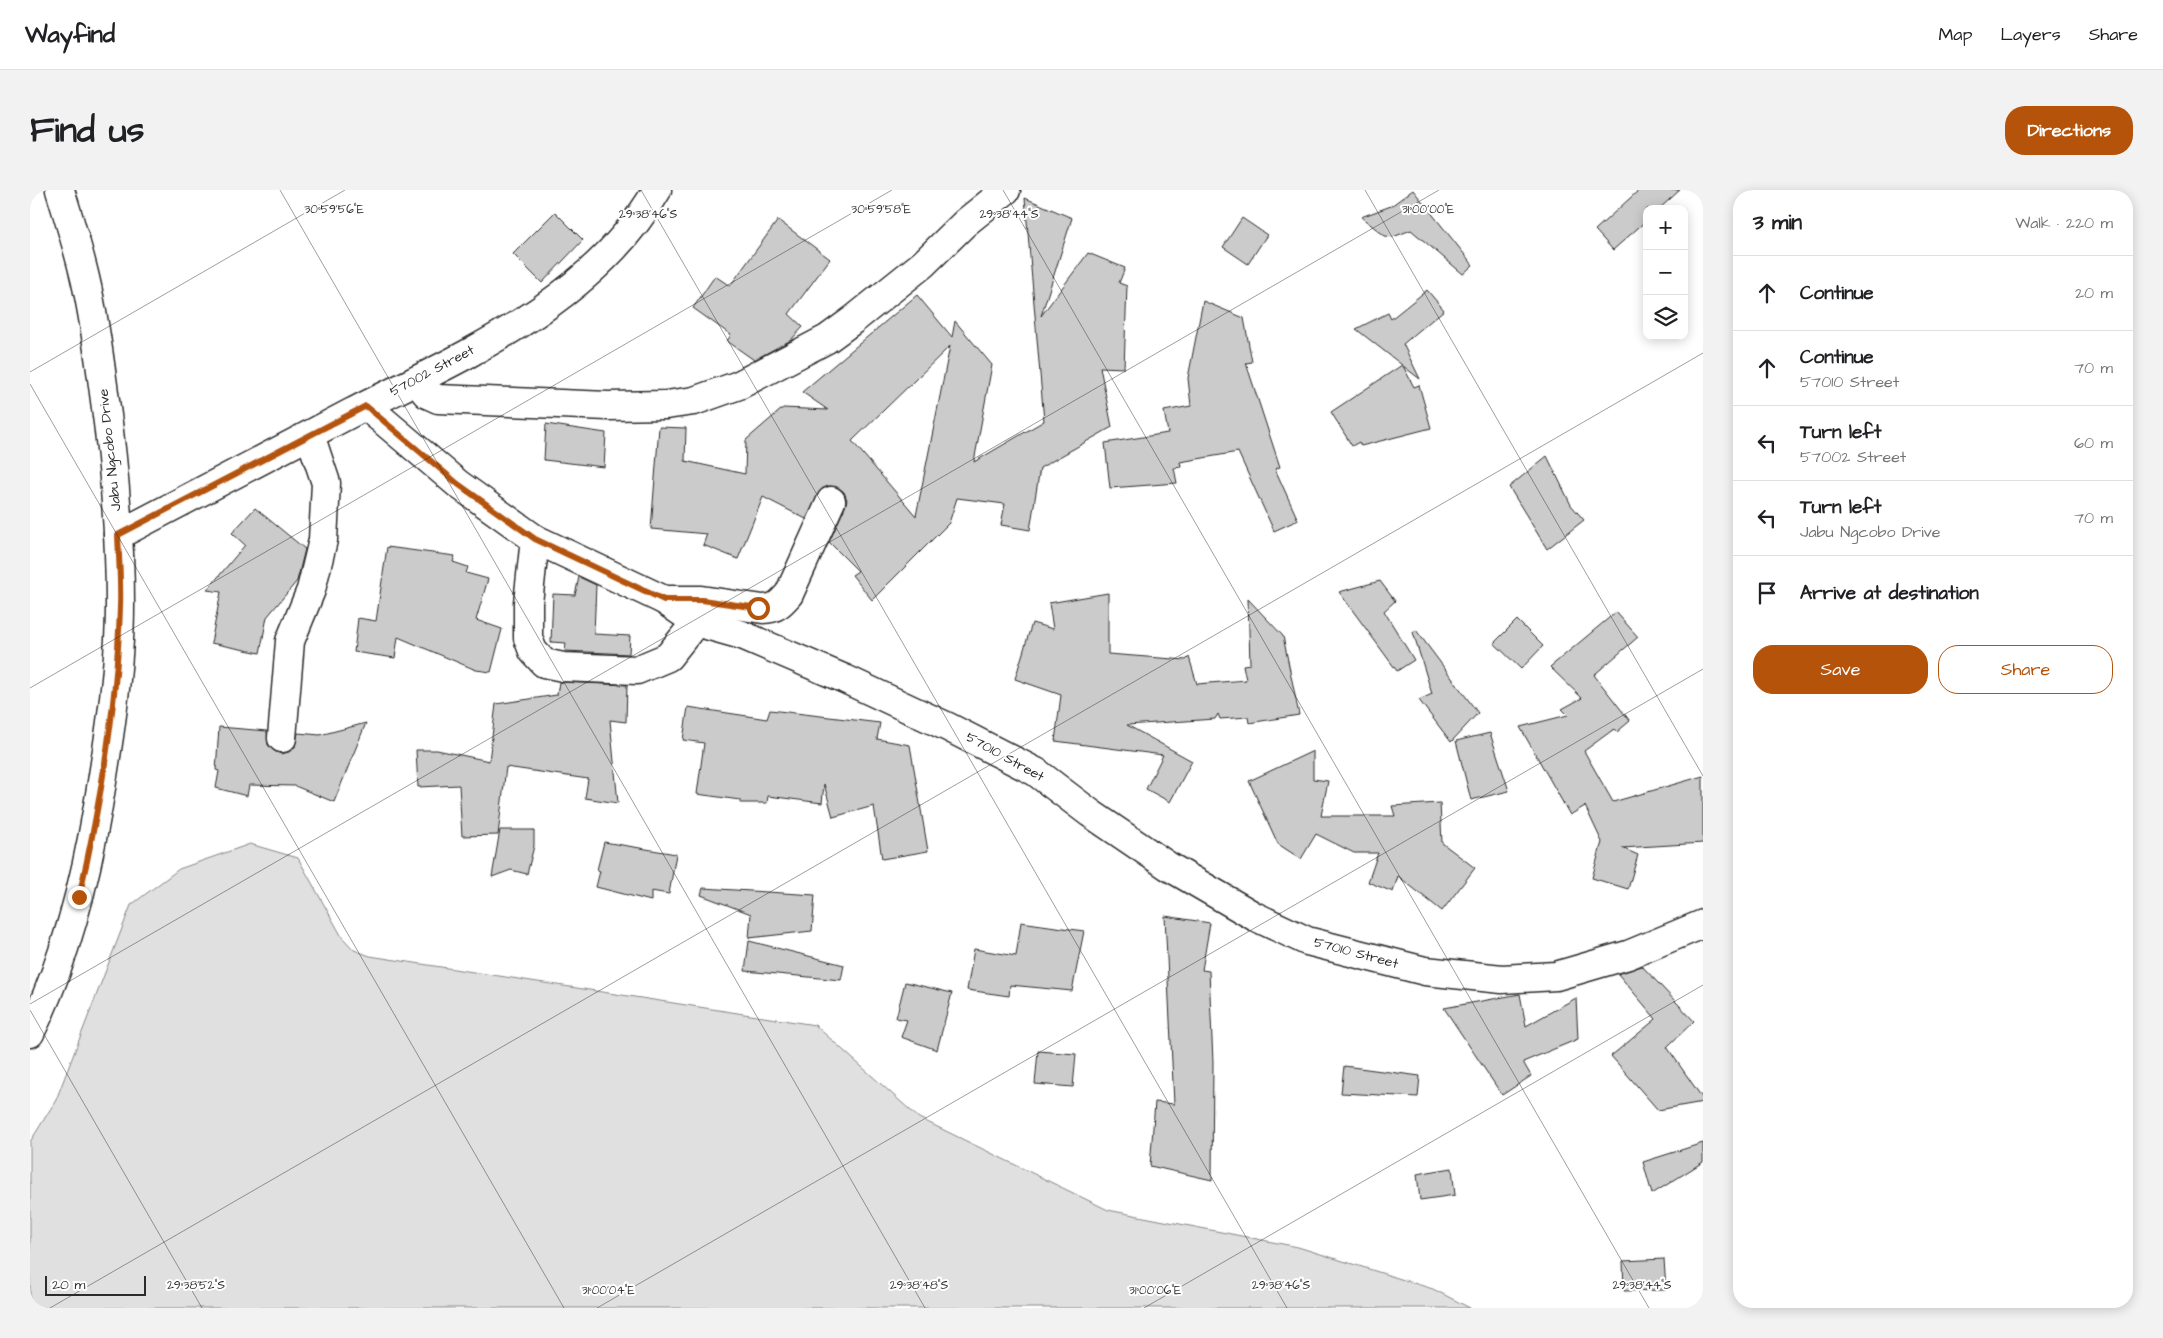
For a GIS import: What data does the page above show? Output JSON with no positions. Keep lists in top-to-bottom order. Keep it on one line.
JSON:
{"streets":{"street":["57002 Street","Jabu Ngcobo Drive","57010 Street"]},"crossings":[["57002 Street","Jabu Ngcobo Drive"],["57002 Street","57010 Street"]],"scale_bar":"20 m","page":{"header":"Wayfind","nav":["Map","Layers","Share"],"title":"Find us","buttons":["Directions",["Save","Share"]],"heading":["3 min","Walk · 220 m"],"map_buttons":["+","−"],"list":[["Continue","20 m"],["Continue","57010 Street","70 m"],["Turn left","57002 Street","60 m"],["Turn left","Jabu Ngcobo Drive","70 m"],"Arrive at destination"],"scale":"20 m"},"coordinates":["30°59'56\"E","30°59'58\"E","31°00'00\"E","29°38'46\"S","29°38'44\"S","29°38'52\"S","29°38'48\"S","31°00'04\"E","31°00'06\"E"]}
